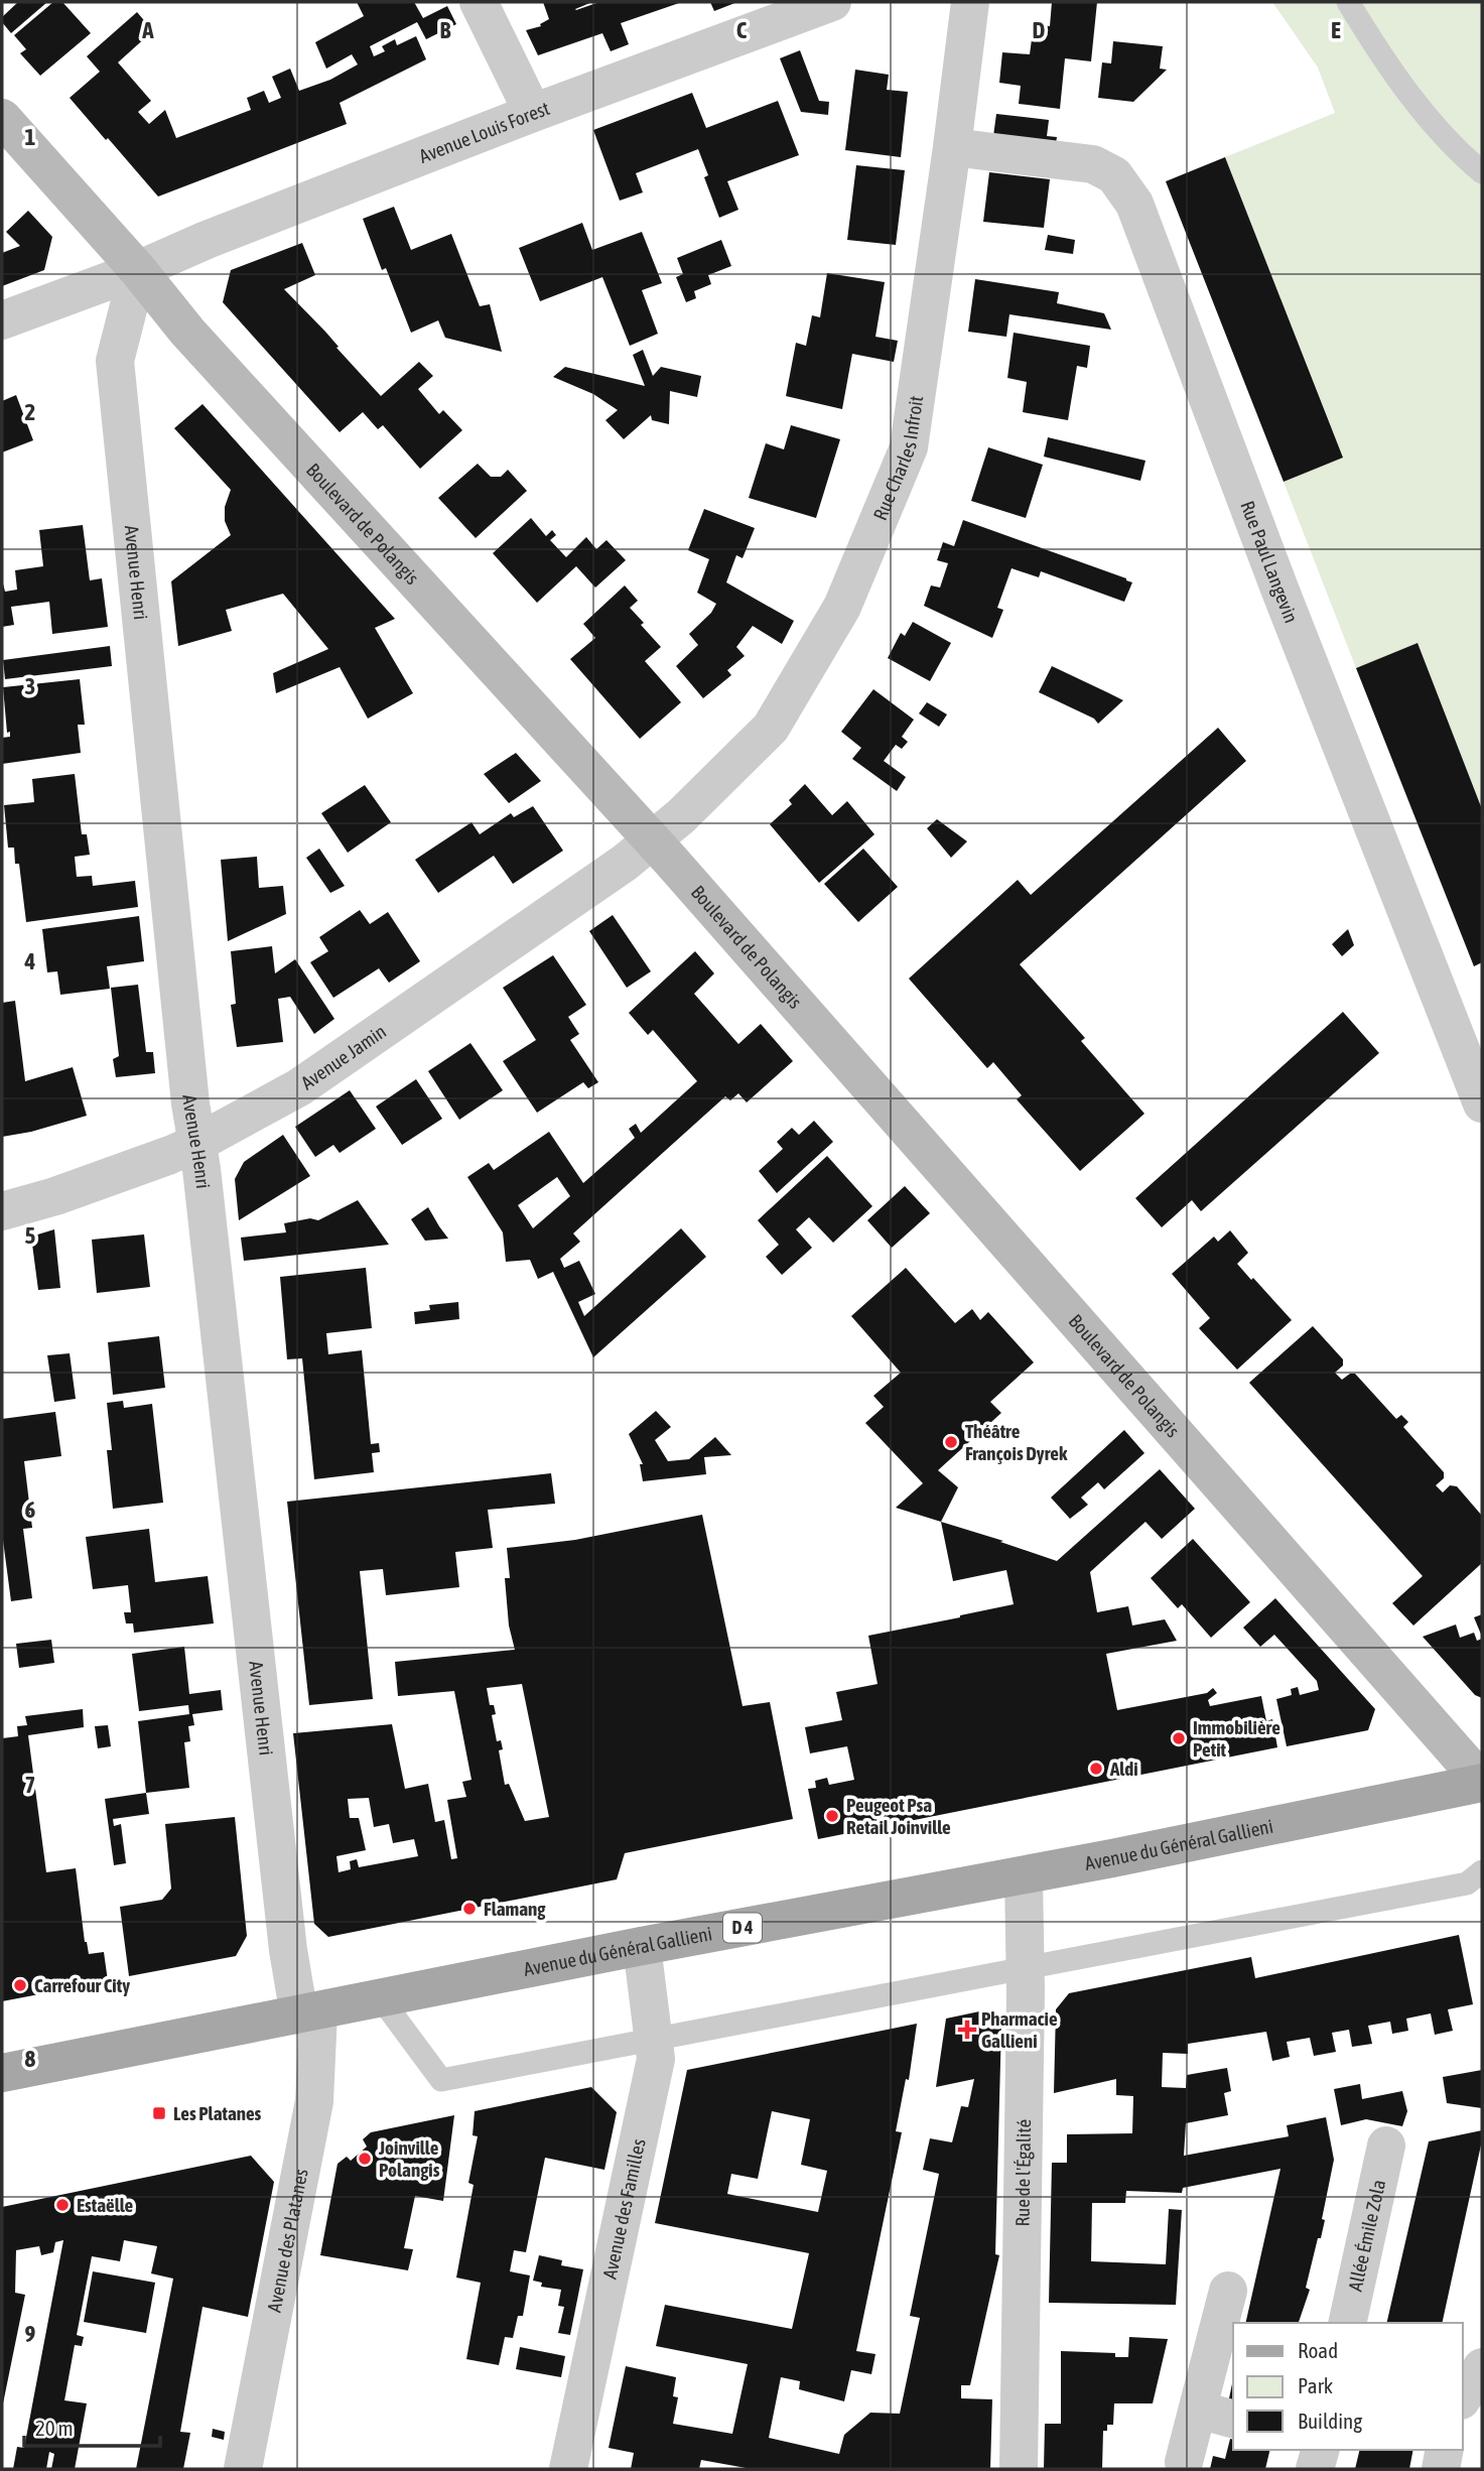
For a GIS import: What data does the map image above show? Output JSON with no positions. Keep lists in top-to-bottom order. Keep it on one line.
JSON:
{"streets":{"main road":["Avenue du Général Gallieni","D 4"],"street":["Avenue Louis Forest","Rue Charles Infroit","Boulevard de Polangis","Rue Paul Langevin","Avenue Henri","Avenue Jamin","Rue de l'Égalité","Avenue des Familles","Allée Émile Zola","Avenue des Platanes"]},"crossings":[["Avenue Louis Forest","Boulevard de Polangis"],["Avenue Louis Forest","Avenue Henri"],["Rue Charles Infroit","Boulevard de Polangis"],["Rue Charles Infroit","Rue Paul Langevin"],["Rue Charles Infroit","Avenue Jamin"],["Boulevard de Polangis","Avenue Henri"],["Boulevard de Polangis","Avenue Jamin"],["Boulevard de Polangis","Avenue du Général Gallieni"],["Avenue Henri","Avenue Jamin"],["Avenue Henri","Avenue du Général Gallieni"],["Avenue Henri","Avenue des Platanes"],["Avenue du Général Gallieni","Rue de l'Égalité"],["Avenue du Général Gallieni","Avenue des Familles"],["Avenue du Général Gallieni","Avenue des Platanes"]],"places":{"other":["Théâtre François Dyrek","Immobilière Petit","Aldi","Peugeot Psa Retail Joinville","Flamang","Carrefour City","Joinville Polangis","Estaëlle"],"health":["Pharmacie Gallieni"],"transit":["Les Platanes"]},"legend":["Road","Park","Building"],"scale_bar":"20 m","grid":{"columns":["A","B","C","D","E"],"rows":["1","2","3","4","5","6","7","8","9"]}}
